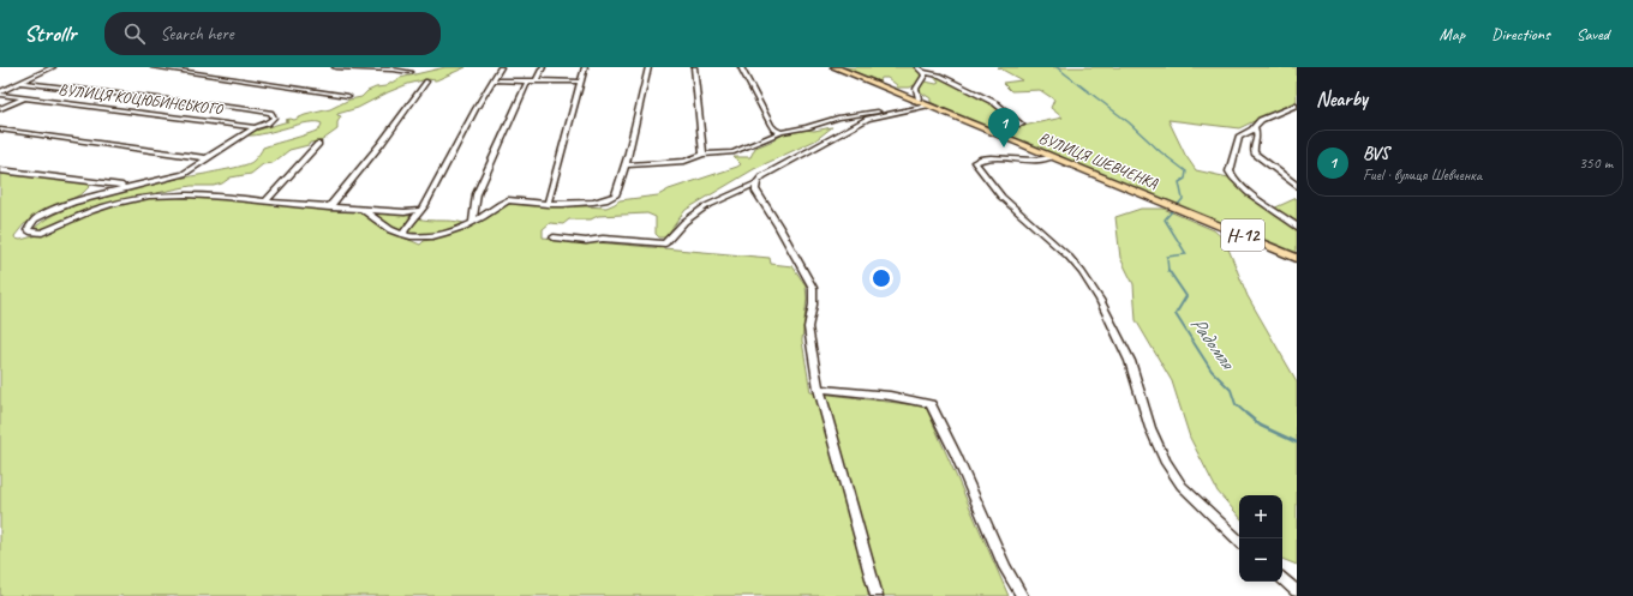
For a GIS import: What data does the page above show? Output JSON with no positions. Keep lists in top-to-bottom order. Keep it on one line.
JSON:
{"streets":{"main road":["ВУЛИЦЯ ШЕВЧЕНКА","Н-12"],"street":["ВУЛИЦЯ КОЦЮБИНСЬКОГО"]},"water":["Радомля"],"page":{"header":"Strollr","search":"Search here","nav":["Map","Directions","Saved"],"heading":"Nearby","pins":"1","list":[{"mark":"1","name":"BVS","note":"Fuel · вулиця Шевченка","value":"350 m"}],"map_buttons":["+","−"]}}
